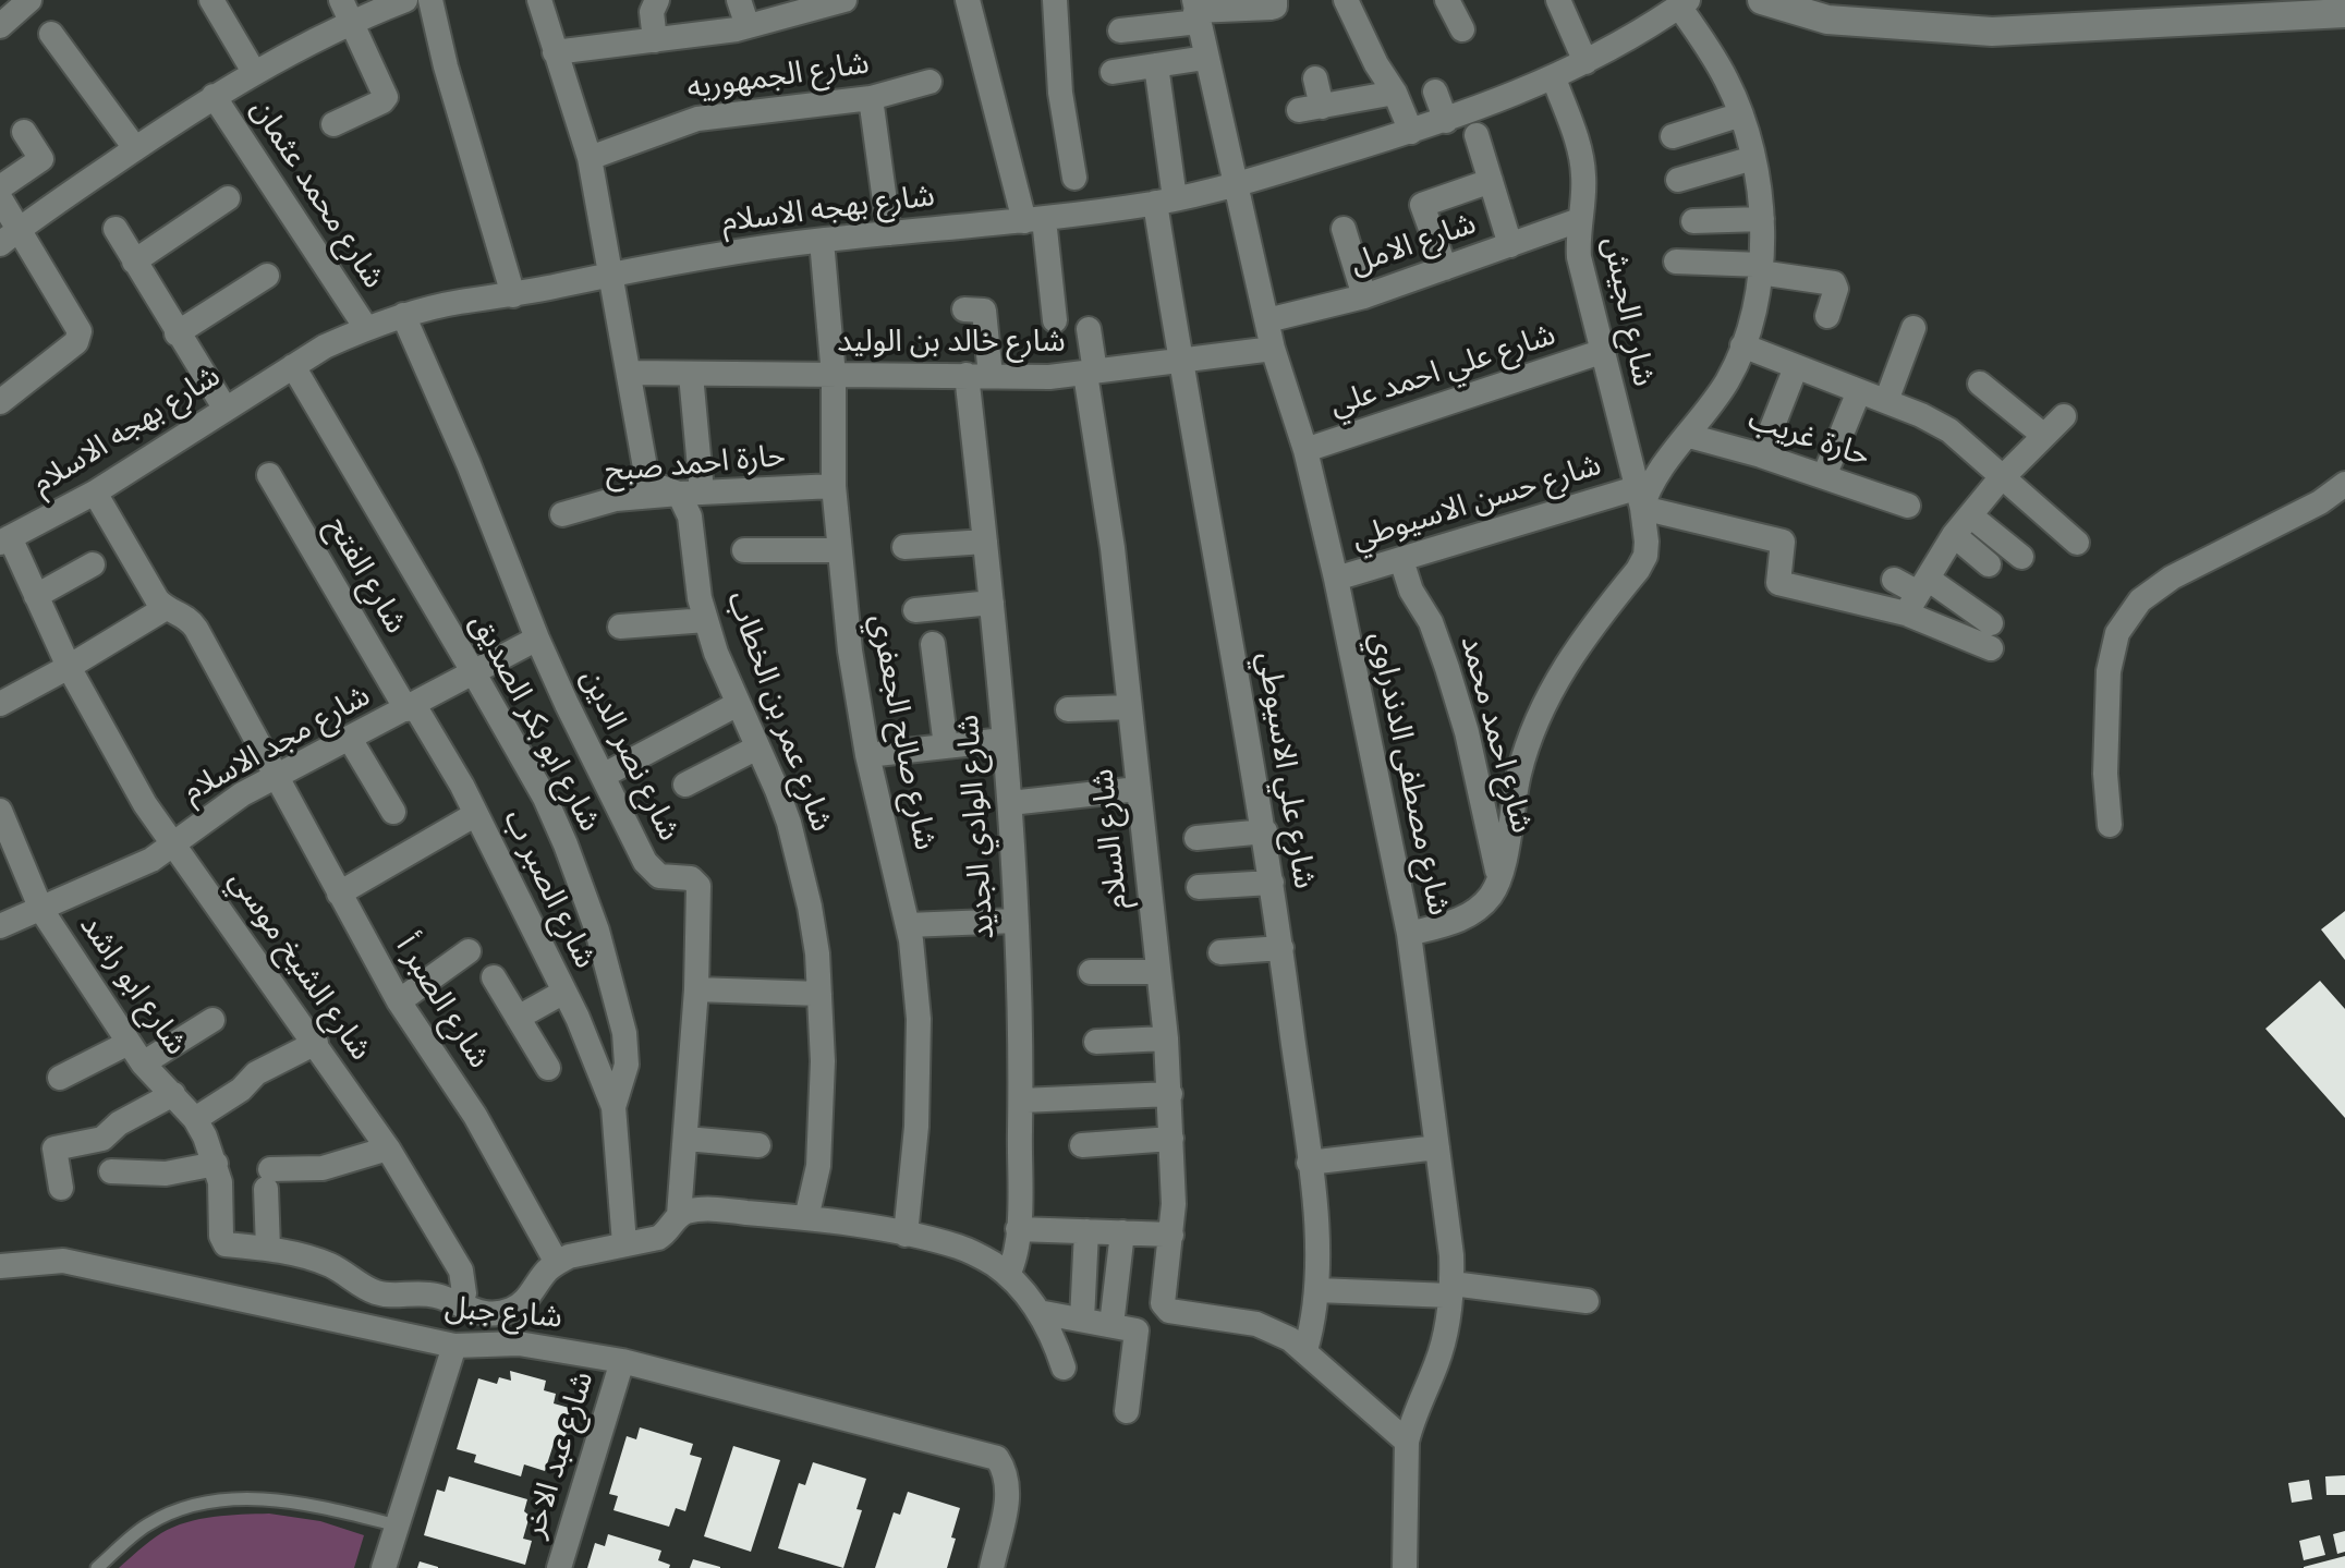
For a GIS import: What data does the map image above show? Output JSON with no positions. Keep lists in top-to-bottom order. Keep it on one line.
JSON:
{"streets":{"street":["شارع الجمهوريه","شارع محمد عثمان","شارع بهجه الاسلام","شارع الامل","شارع الجيش","شارع خالد بن الوليد","شارع علي احمد علي","حارة غريب","حارة احمد صبح","شارع حسن الاسيوطي","شارع الفتح","شارع عمر بن الخطاب","شارع ابو بكر الصديق","شارع صالح الجعفري","شارع احمد محمد","شارع مجد الاسلام","شارع نصر الدين","شارع علي الاسيوطي","شارع مصطفى الدندراوي","شارع الوادي الجديد","شارع السلام","شارع الصبر ب","شارع الشيخ موسي","شارع ابو راشد","شارع الصبر أ","شارع جبل","شارع عبد الاخر"]},"crossings":[["شارع محمد عثمان","شارع بهجه الاسلام"],["شارع بهجه الاسلام","شارع الجيش"],["شارع بهجه الاسلام","شارع ابو بكر الصديق"],["شارع بهجه الاسلام","شارع صالح الجعفري"],["شارع بهجه الاسلام","شارع نصر الدين"],["شارع بهجه الاسلام","شارع علي الاسيوطي"],["شارع بهجه الاسلام","شارع مصطفى الدندراوي"],["شارع بهجه الاسلام","شارع الشيخ موسي"],["شارع بهجه الاسلام","شارع الصبر أ"],["شارع الامل","شارع الجيش"],["شارع الامل","شارع مصطفى الدندراوي"],["شارع الجيش","شارع علي احمد علي"],["شارع الجيش","شارع حسن الاسيوطي"],["شارع الجيش","شارع احمد محمد"],["شارع خالد بن الوليد","شارع عمر بن الخطاب"],["شارع خالد بن الوليد","شارع صالح الجعفري"],["شارع خالد بن الوليد","شارع علي الاسيوطي"],["شارع خالد بن الوليد","شارع مصطفى الدندراوي"],["شارع خالد بن الوليد","شارع الوادي الجديد"],["شارع خالد بن الوليد","شارع السلام"],["شارع علي احمد علي","شارع مصطفى الدندراوي"],["حارة احمد صبح","شارع عمر بن الخطاب"],["حارة احمد صبح","شارع صالح الجعفري"],["شارع حسن الاسيوطي","شارع احمد محمد"],["شارع حسن الاسيوطي","شارع مصطفى الدندراوي"],["شارع الفتح","شارع مجد الاسلام"],["شارع الفتح","شارع الصبر ب"],["شارع ابو بكر الصديق","شارع مجد الاسلام"],["شارع ابو بكر الصديق","شارع الصبر ب"],["شارع مجد الاسلام","شارع نصر الدين"],["شارع مجد الاسلام","شارع الصبر ب"],["شارع مجد الاسلام","شارع الشيخ موسي"],["شارع مجد الاسلام","شارع ابو راشد"],["شارع مجد الاسلام","شارع الصبر أ"],["شارع علي الاسيوطي","شارع السلام"],["شارع جبل","شارع عبد الاخر"]]}
